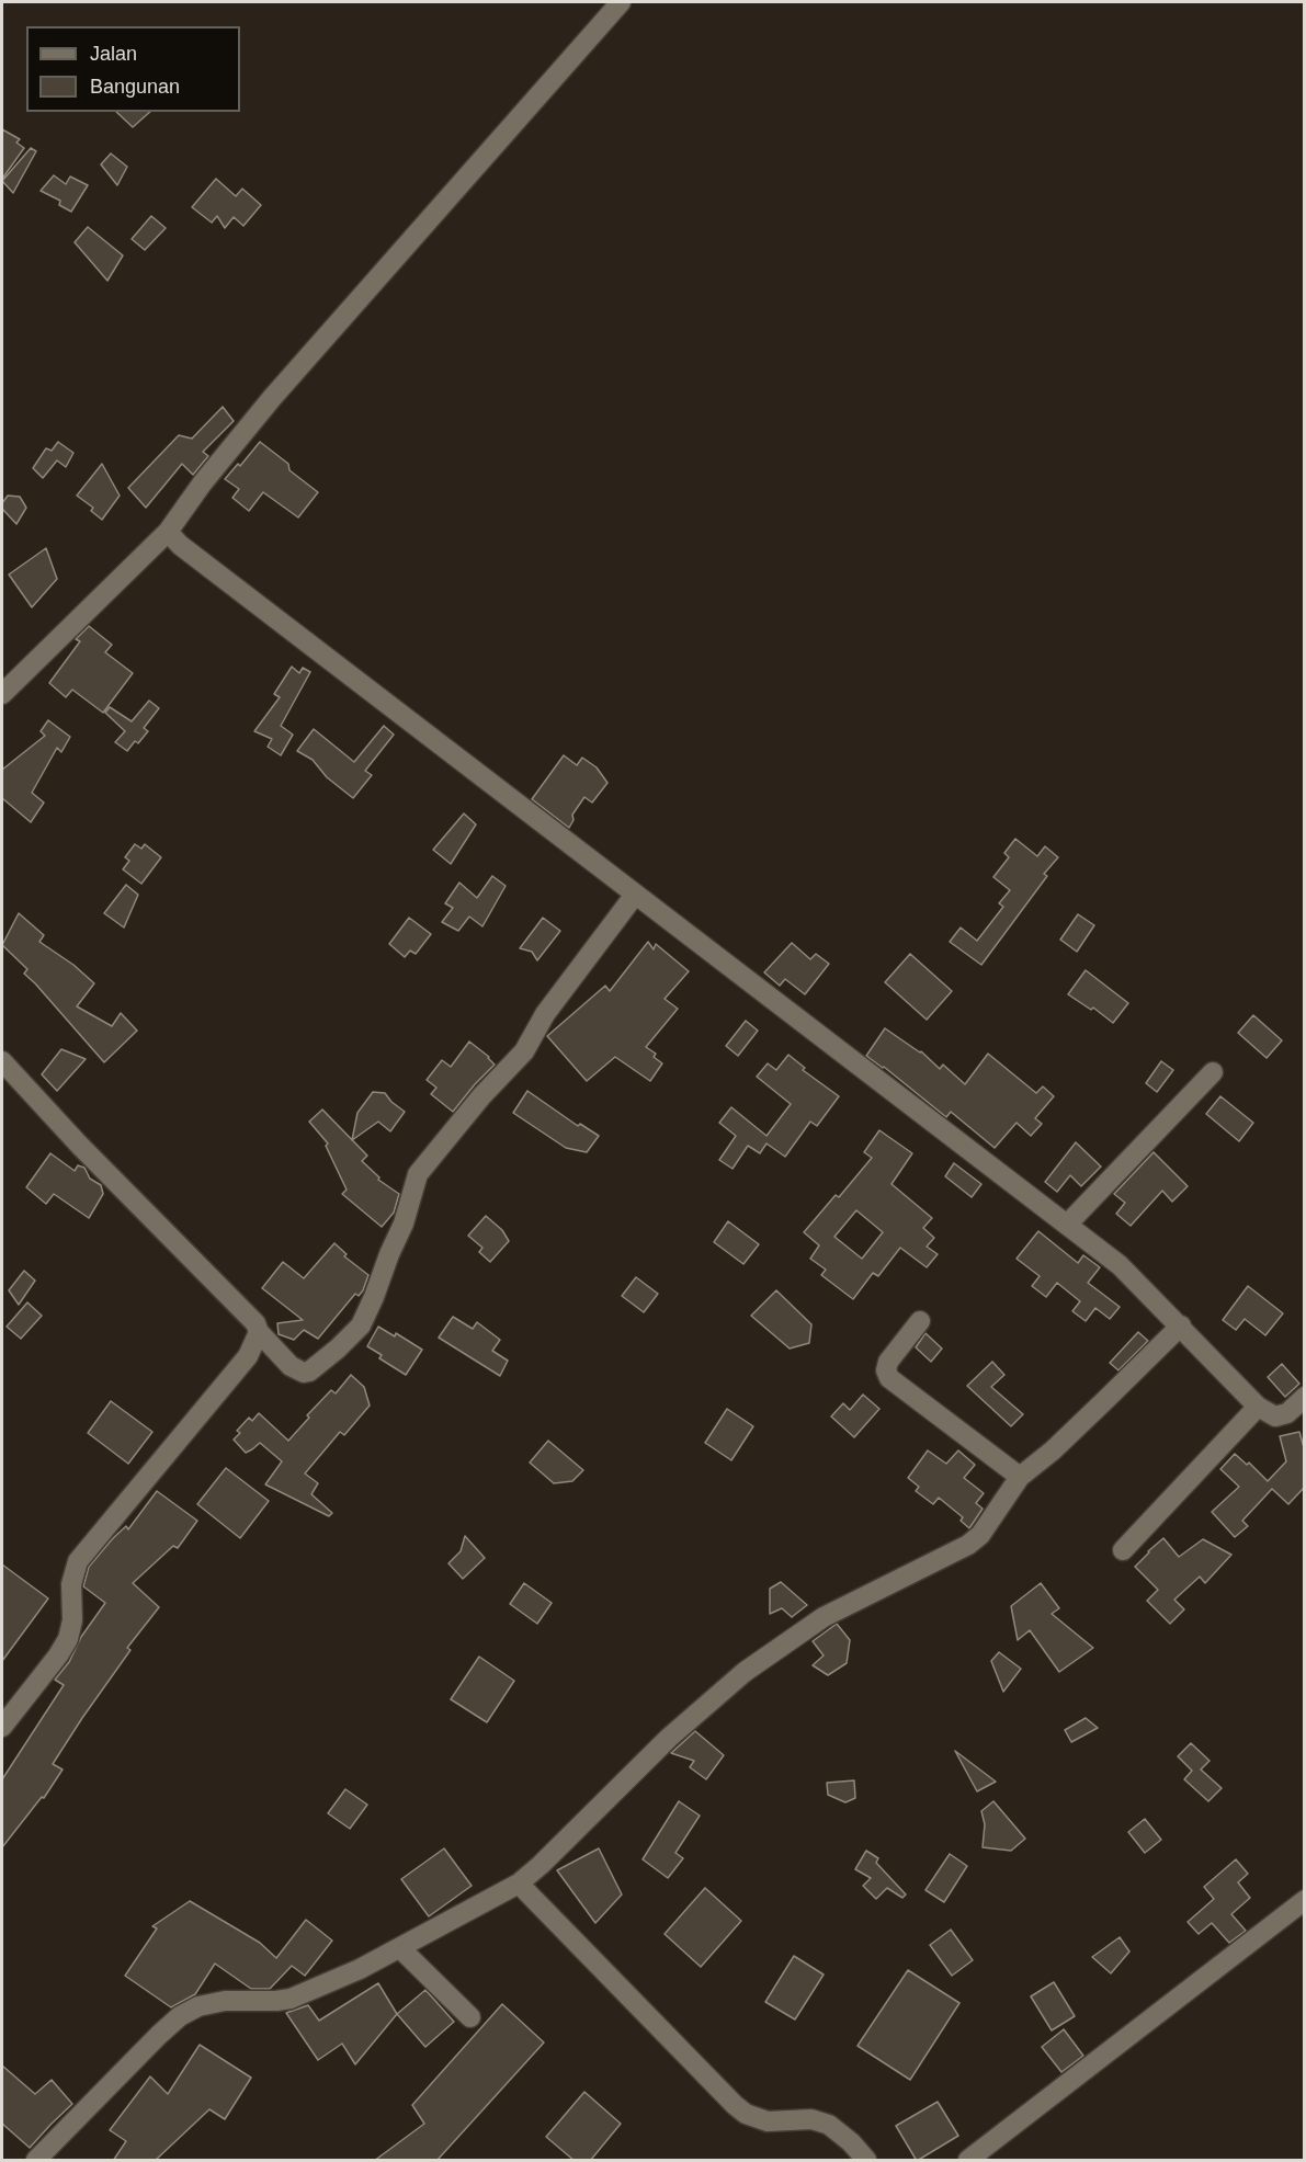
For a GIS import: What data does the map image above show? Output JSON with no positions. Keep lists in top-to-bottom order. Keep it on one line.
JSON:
{"legend":["Jalan","Bangunan"]}
